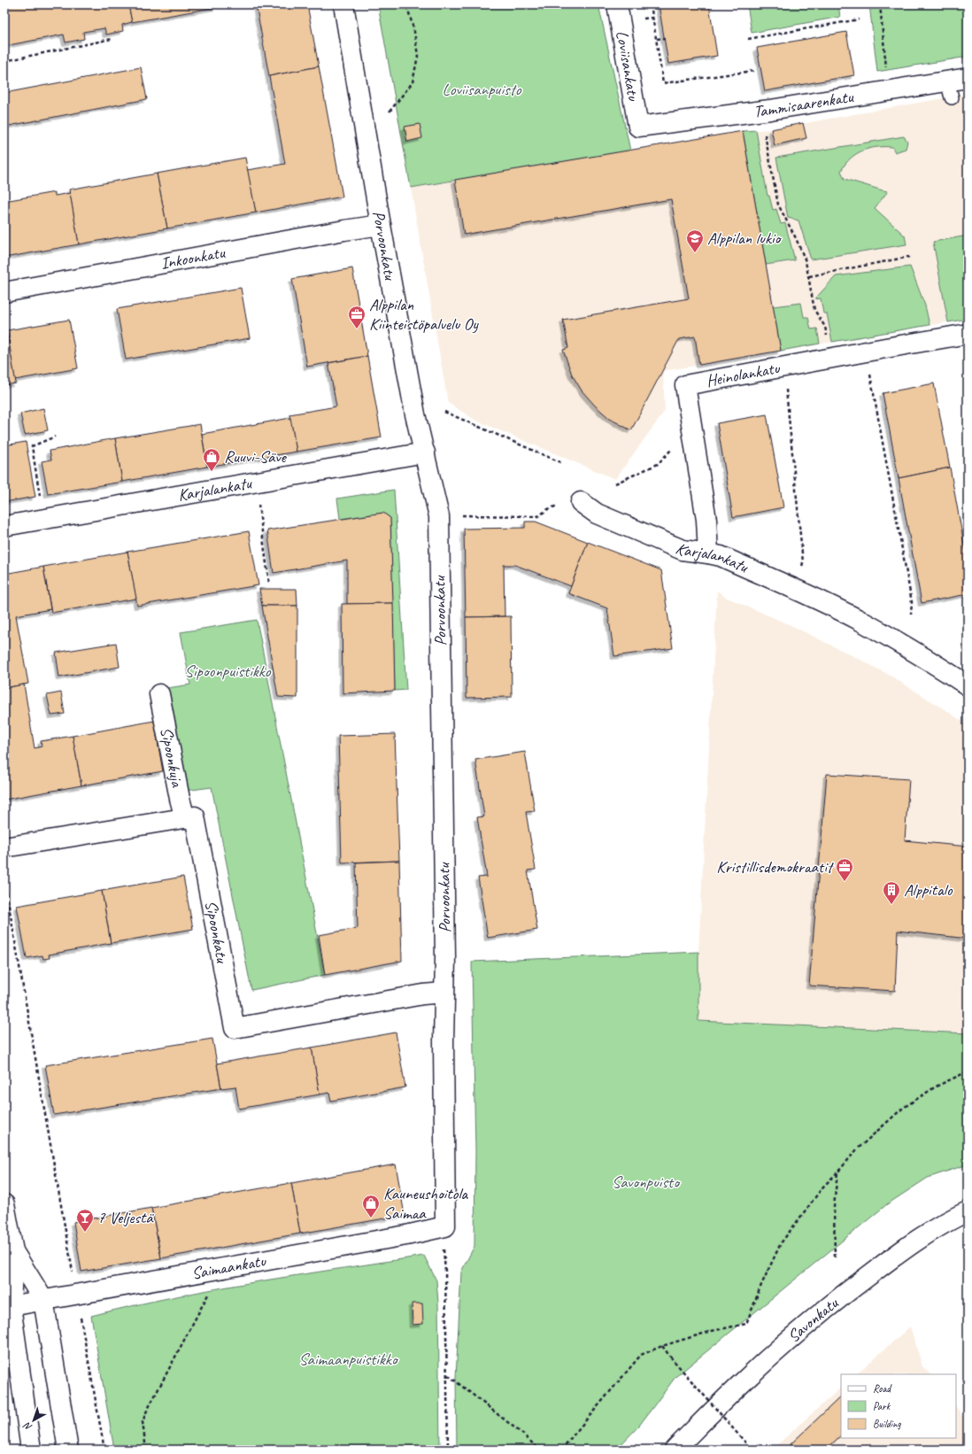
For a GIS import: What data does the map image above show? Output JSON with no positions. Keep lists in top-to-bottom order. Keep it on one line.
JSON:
{"streets":{"street":["Loviisankatu","Tammisaarenkatu","Porvoonkatu","Inkoonkatu","Heinolankatu","Karjalankatu","Sipoonkuja","Sipoonkatu","Saimaankatu","Savonkatu"]},"crossings":[["Loviisankatu","Tammisaarenkatu"],["Porvoonkatu","Inkoonkatu"],["Porvoonkatu","Karjalankatu"],["Porvoonkatu","Sipoonkatu"],["Porvoonkatu","Saimaankatu"],["Heinolankatu","Karjalankatu"],["Sipoonkuja","Sipoonkatu"]],"parks":["Loviisanpuisto","Sipoonpuistikko","Savonpuisto","Saimaanpuistikko"],"places":{"school or university":["Alppilan lukio"],"office":["Alppilan Kiinteistöpalvelu Oy","Kristillisdemokraatit"],"shop":["Ruuvi-Säve","Kauneushoitola Saimaa"],"building":["Alppitalo"],"bar":["7 Veljestä"]},"legend":["Road","Park","Building"],"north":"bottom left"}
